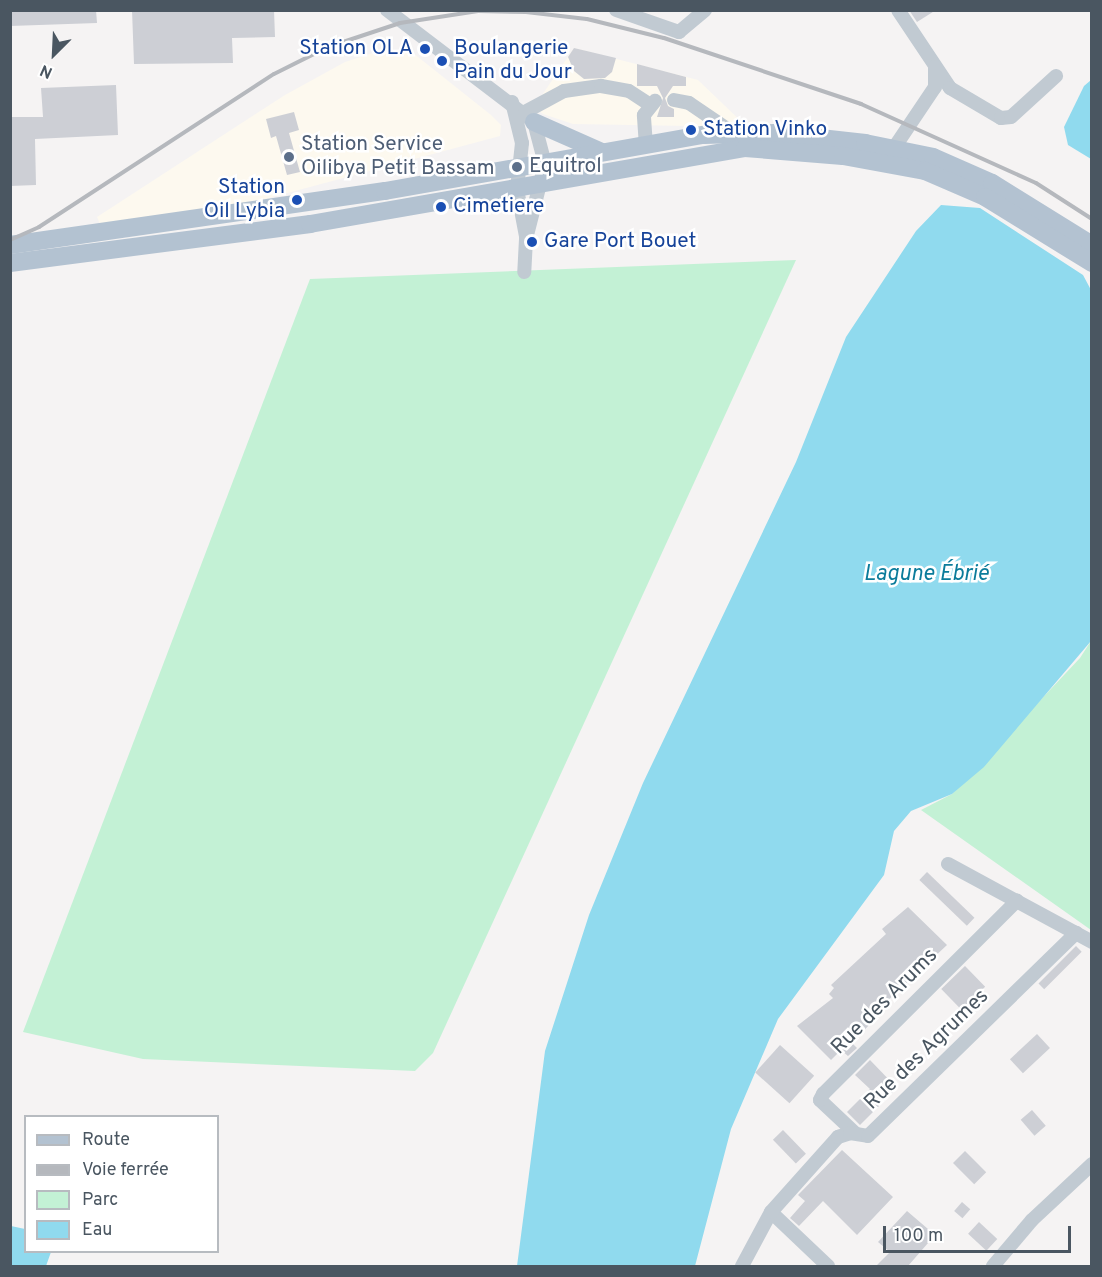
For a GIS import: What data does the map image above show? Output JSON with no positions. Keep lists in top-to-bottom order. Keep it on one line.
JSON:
{"streets":{"street":["Rue des Arums","Rue des Agrumes"]},"crossings":[["Rue des Arums","Rue des Agrumes"]],"water":["Lagune Ébrié"],"places":["Station OLA","Boulangerie Pain du Jour","Station Vinko","Station Service Oilibya Petit Bassam","Equitrol","Station Oil Lybia","Cimetiere","Gare Port Bouet"],"legend":["Route","Voie ferrée","Parc","Eau"],"scale_bar":"100 m","north":"bottom left"}
